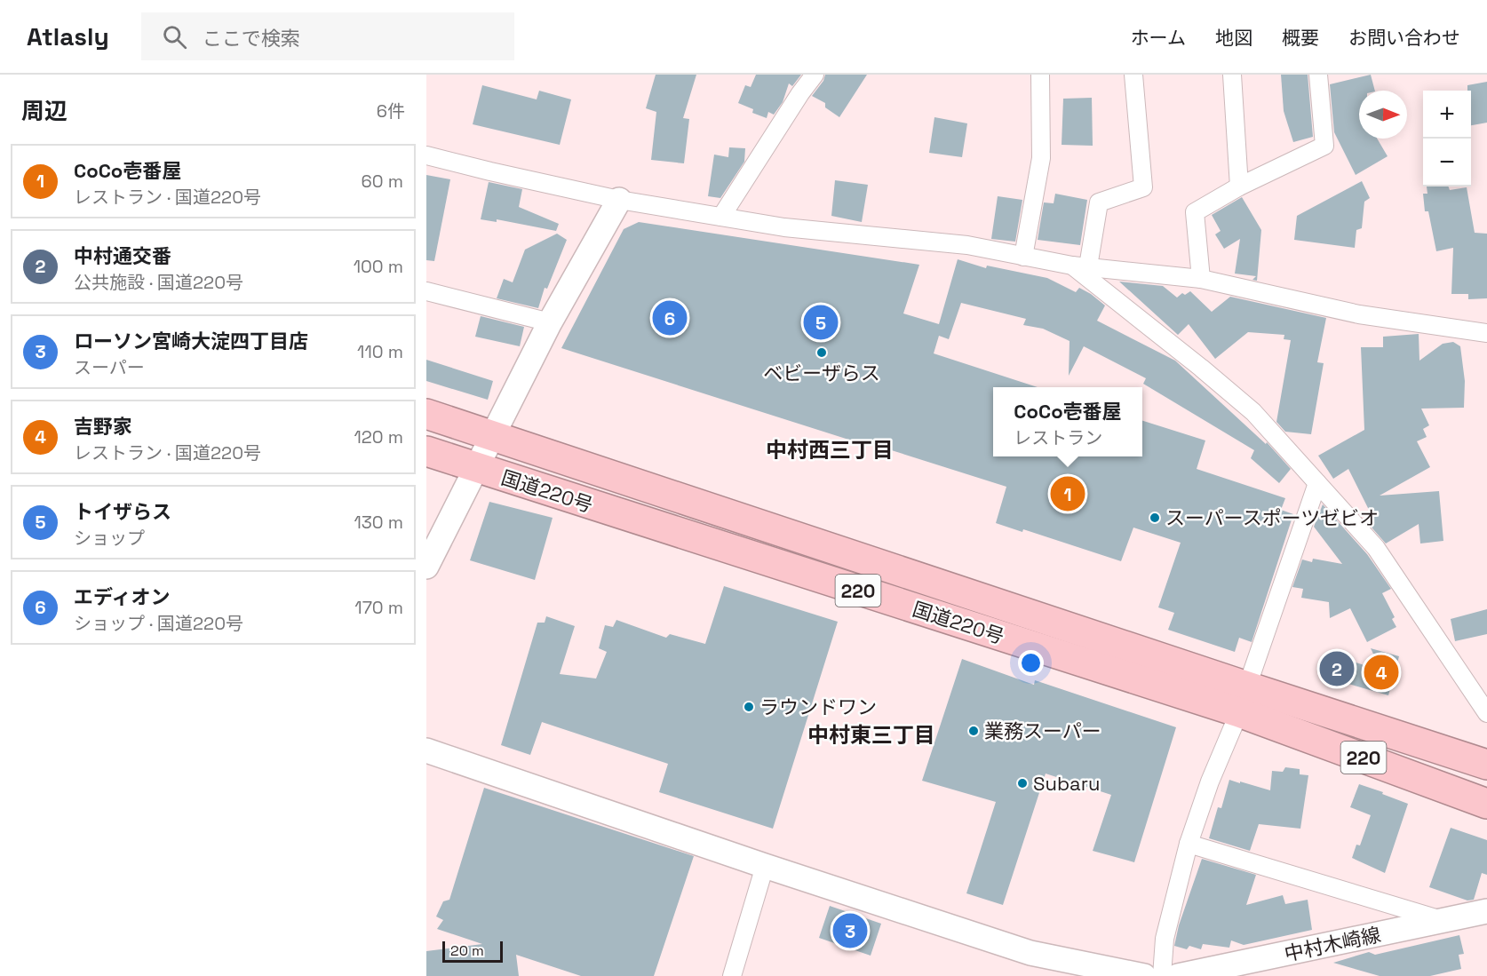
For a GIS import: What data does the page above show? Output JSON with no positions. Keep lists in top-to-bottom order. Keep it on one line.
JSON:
{"streets":{"highway":["国道220号","220"],"street":["中村木崎線"]},"districts":["中村西三丁目","中村東三丁目"],"places":["ベビーザらス","スーパースポーツゼビオ","ラウンドワン","業務スーパー","Subaru"],"scale_bar":"20 m","north":"right","page":{"header":"Atlasly","search":"ここで検索","nav":["ホーム","地図","概要","お問い合わせ"],"heading":["周辺","6件"],"map_buttons":["+","−"],"list":[{"mark":"1","name":"CoCo壱番屋","note":"レストラン · 国道220号","value":"60 m"},{"mark":"2","name":"中村通交番","note":"公共施設 · 国道220号","value":"100 m"},{"mark":"3","name":"ローソン宮崎大淀四丁目店","note":"スーパー","value":"110 m"},{"mark":"4","name":"吉野家","note":"レストラン · 国道220号","value":"120 m"},{"mark":"5","name":"トイザらス","note":"ショップ","value":"130 m"},{"mark":"6","name":"エディオン","note":"ショップ · 国道220号","value":"170 m"}],"pins":["6","5","1","2","4","3"],"popup":["CoCo壱番屋","レストラン"],"scale":"20 m"}}
